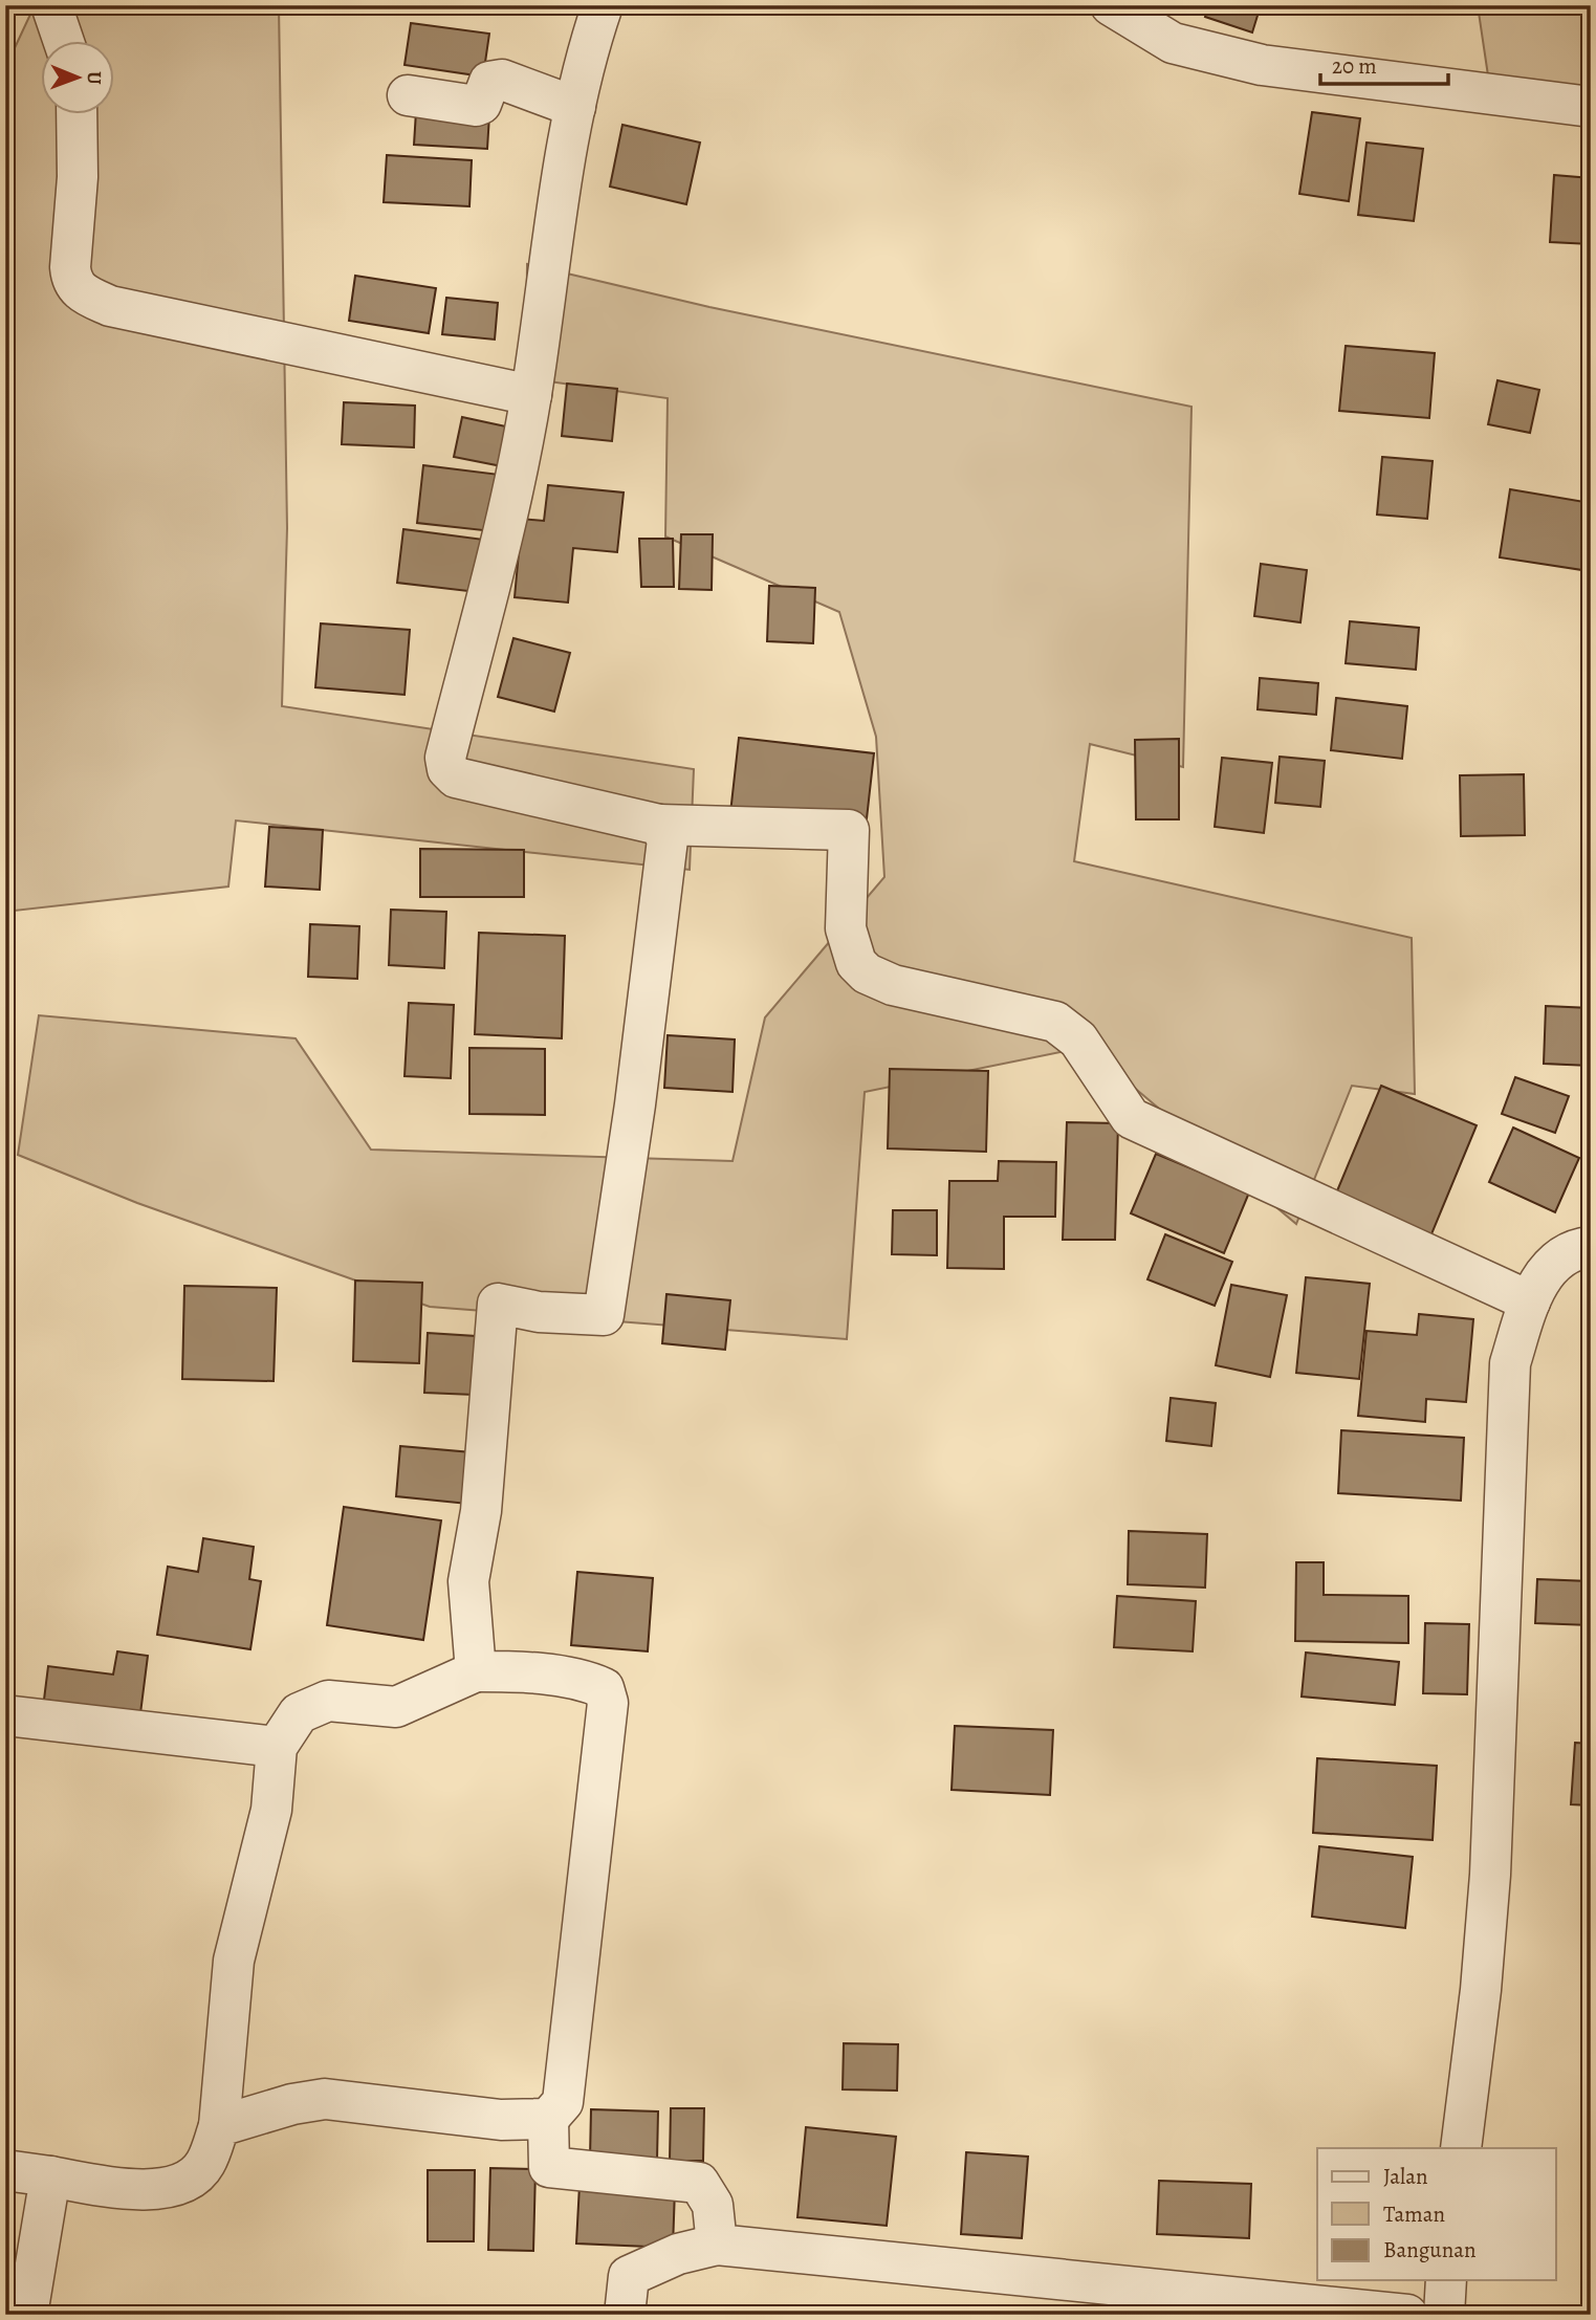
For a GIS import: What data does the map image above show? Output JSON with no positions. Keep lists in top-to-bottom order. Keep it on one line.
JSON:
{"legend":["Jalan","Taman","Bangunan"],"scale_bar":"20 m","north":"right"}
